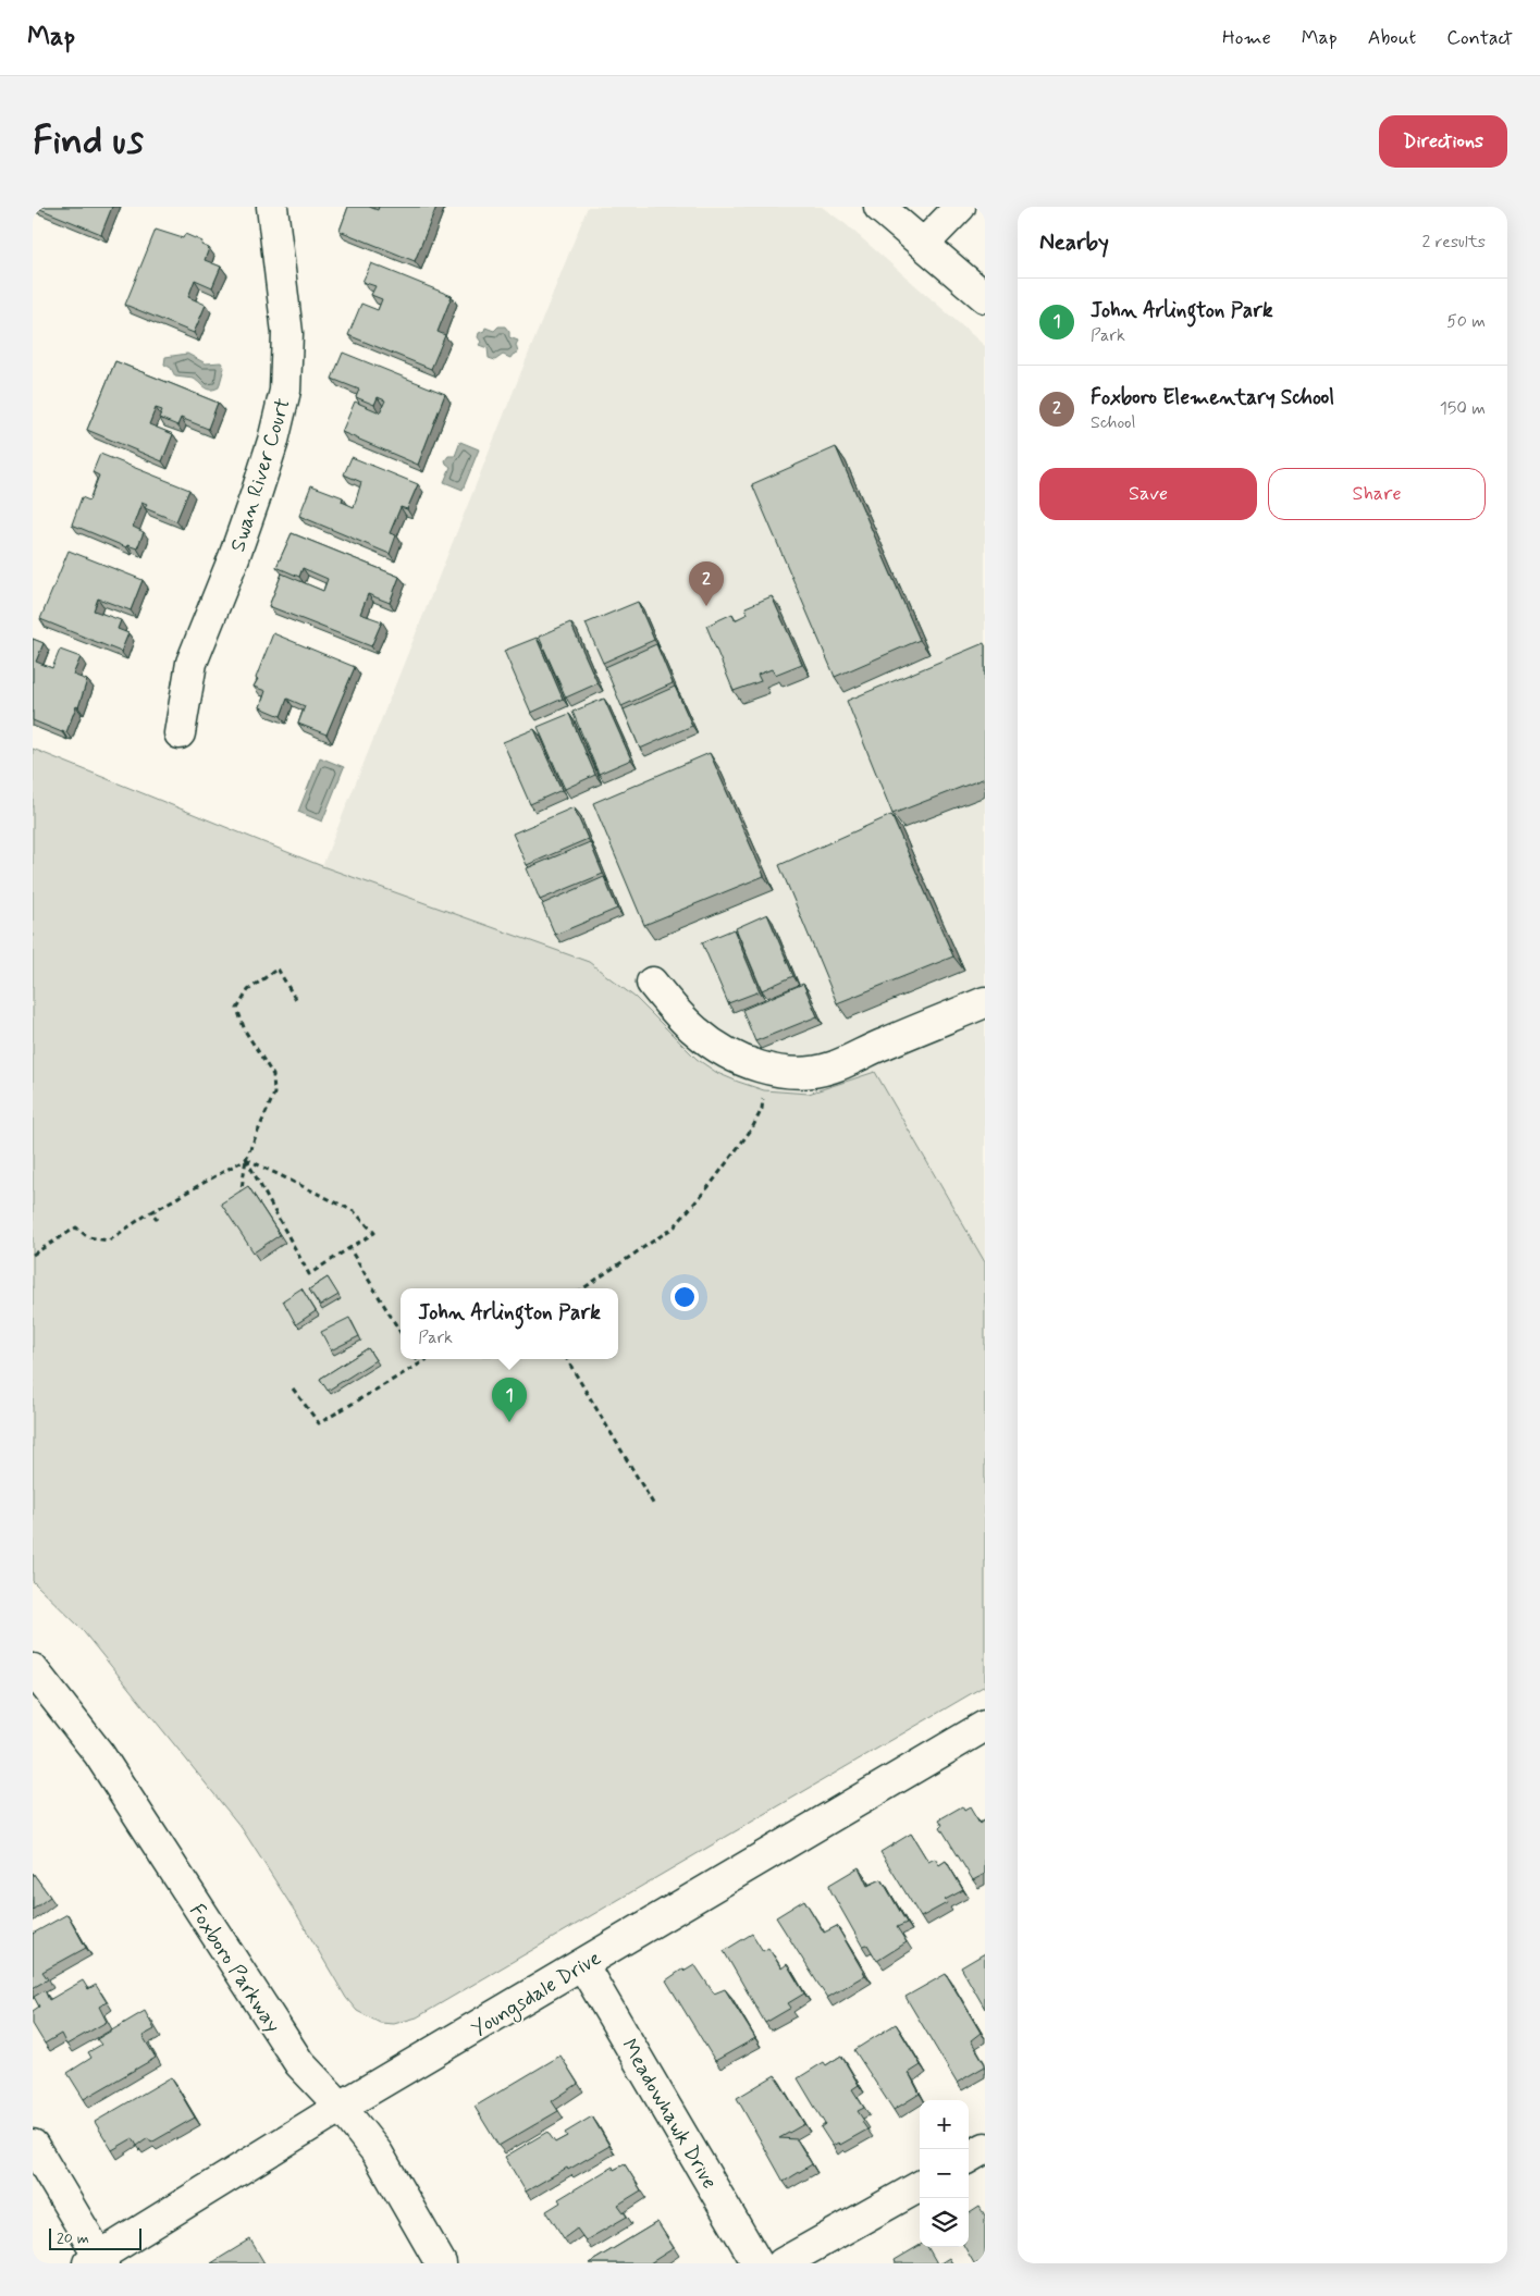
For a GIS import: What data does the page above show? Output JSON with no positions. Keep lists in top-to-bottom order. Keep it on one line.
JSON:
{"streets":{"street":["Swan River Court","Foxboro Parkway","Youngsdale Drive","Meadowhawk Drive"]},"crossings":[["Foxboro Parkway","Youngsdale Drive"],["Youngsdale Drive","Meadowhawk Drive"]],"scale_bar":"20 m","page":{"header":"Map","nav":["Home","Map","About","Contact"],"buttons":["Directions",["Save","Share"]],"title":"Find us","heading":["Nearby","2 results"],"list":[{"mark":"1","name":"John Arlington Park","note":"Park","value":"50 m"},{"mark":"2","name":"Foxboro Elementary School","note":"School","value":"150 m"}],"pins":["2","1"],"popup":["John Arlington Park","Park"],"map_buttons":["+","−"],"scale":"20 m"}}
